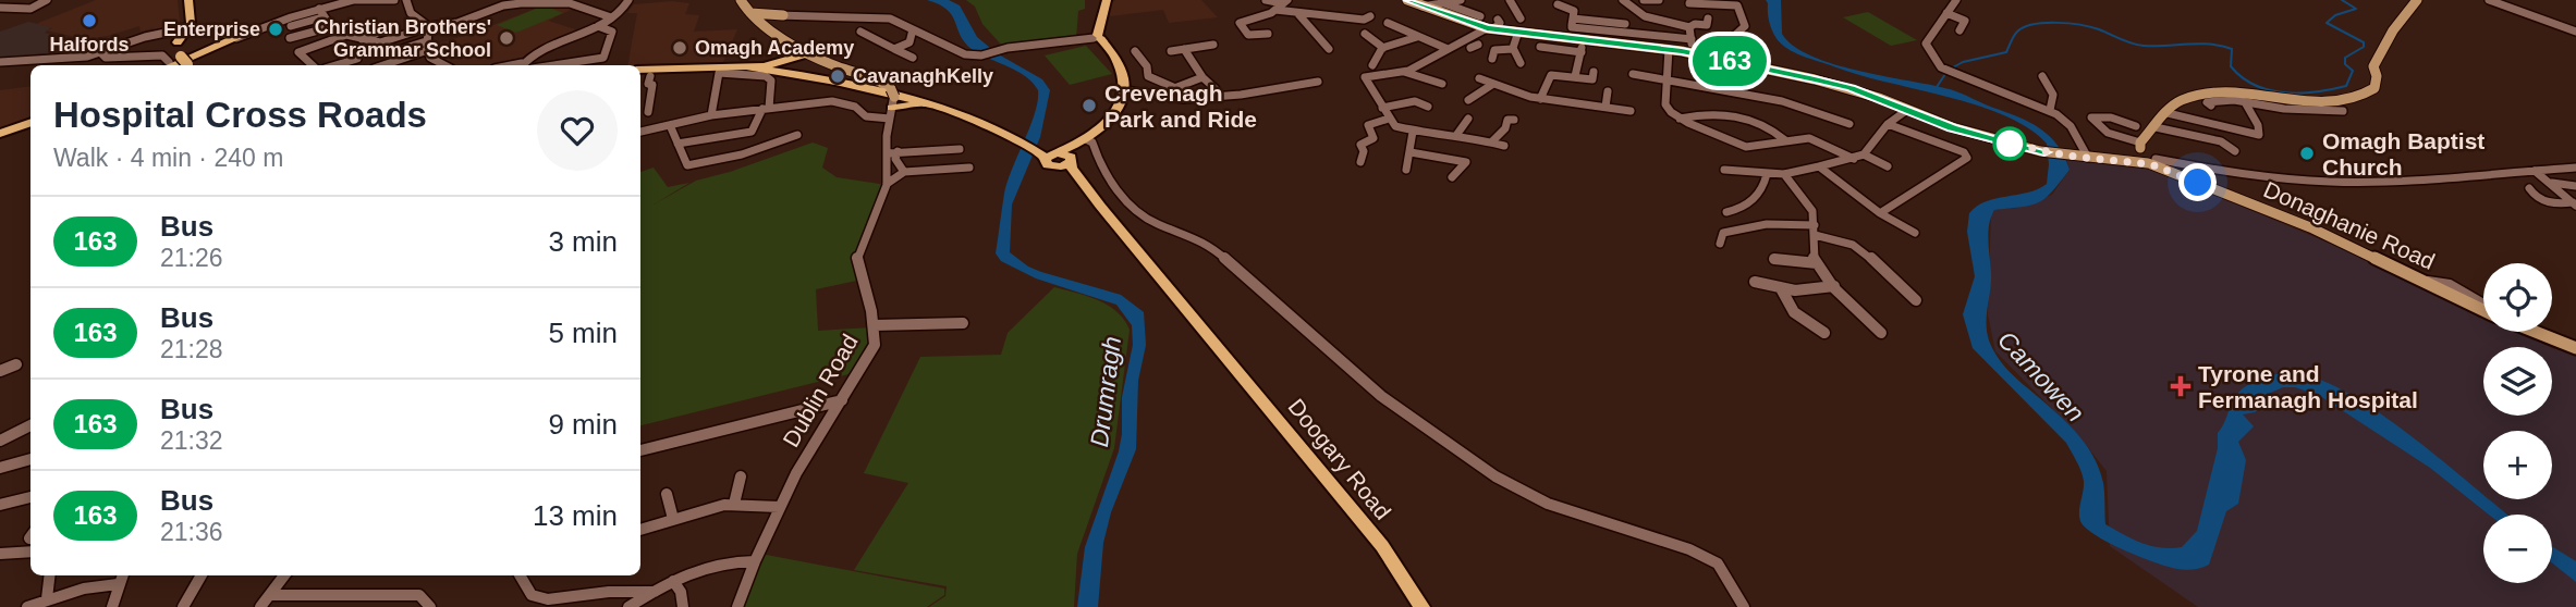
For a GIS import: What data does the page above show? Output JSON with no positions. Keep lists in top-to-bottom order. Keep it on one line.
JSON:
{"streets":{"highway":["Doogary Road"],"main road":["Donaghanie Road"],"street":["Dublin Road"]},"water":["Camowen","Drumragh"],"places":{"other":["Halfords","Enterprise","Christian Brothers' Grammar School","Omagh Academy","CavanaghKelly","Crevenagh Park and Ride","Omagh Baptist Church"],"health":["Tyrone and Fermanagh Hospital"]},"lines":["bus line 163"],"page":{"on_map":"163","heading":["Hospital Cross Roads","Walk · 4 min · 240 m"],"list":[{"mark":"163","name":"Bus","note":"21:26","value":"3 min"},{"mark":"163","name":"Bus","note":"21:28","value":"5 min"},{"mark":"163","name":"Bus","note":"21:32","value":"9 min"},{"mark":"163","name":"Bus","note":"21:36","value":"13 min"}],"map_buttons":["+","−"]}}
